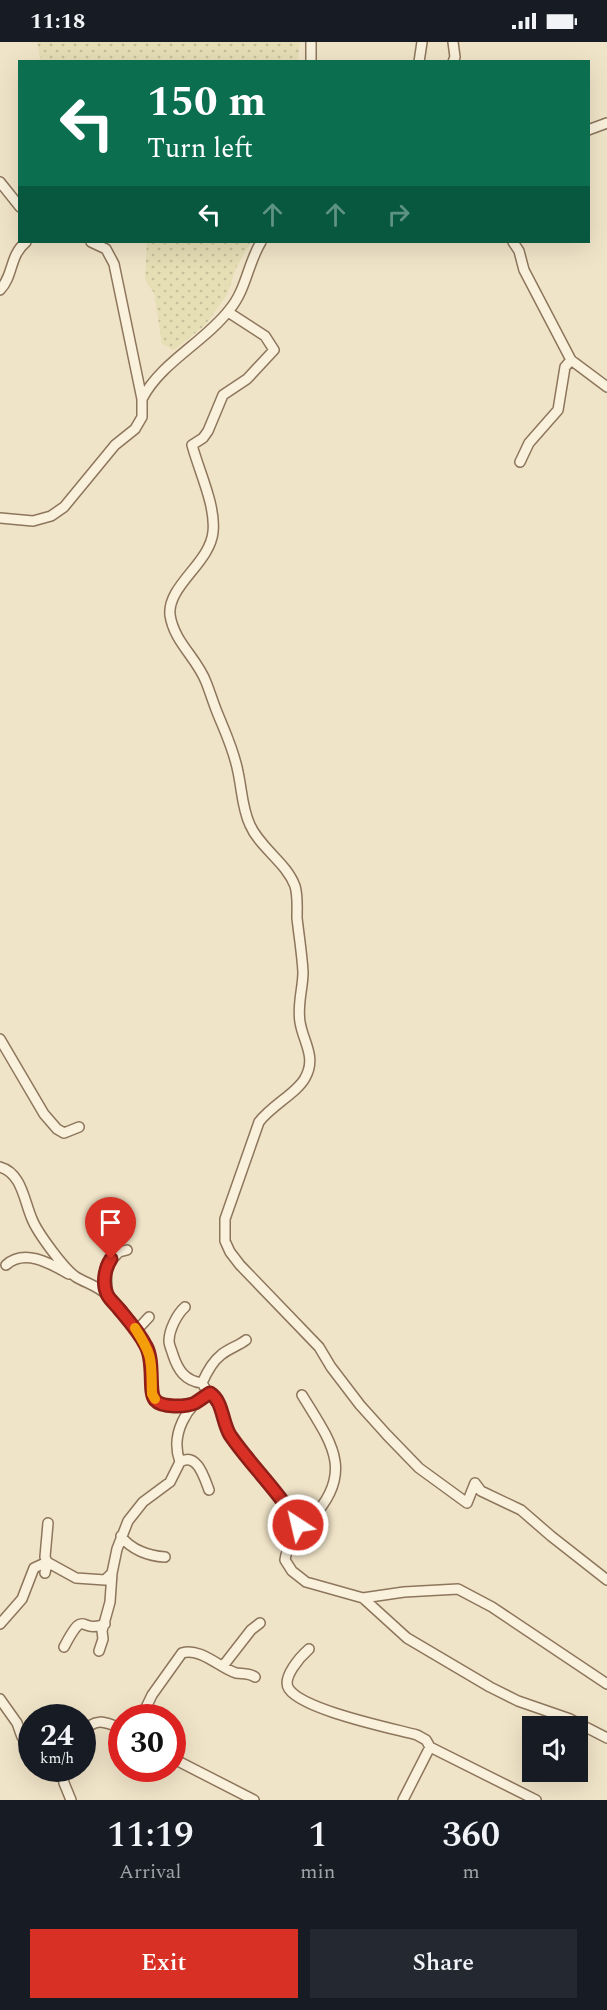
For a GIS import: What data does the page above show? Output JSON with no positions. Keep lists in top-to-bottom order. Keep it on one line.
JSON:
{"page":{"status":"11:18","turn":["150 m","Turn left"],"speed":"24 km/h","limit":"30","eta":["11:19","Arrival","1","min","360","m"],"buttons":["Exit","Share"]}}
